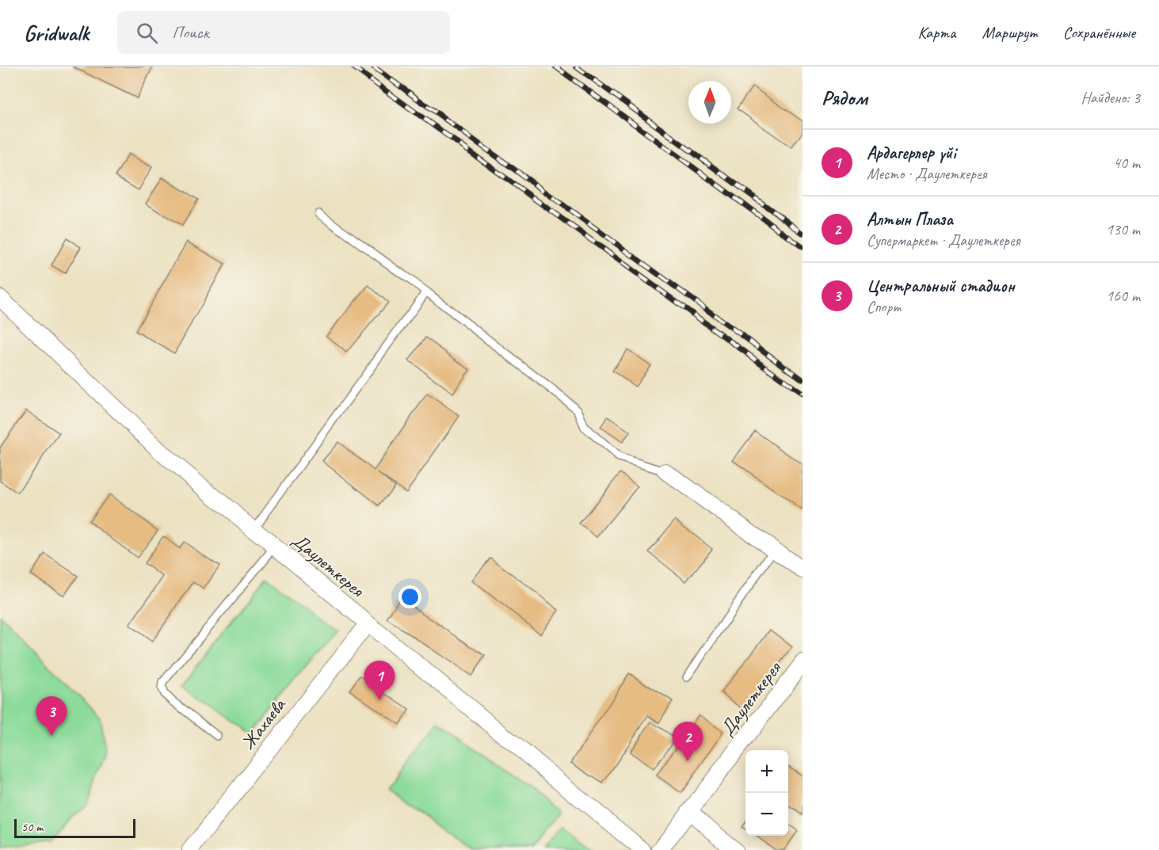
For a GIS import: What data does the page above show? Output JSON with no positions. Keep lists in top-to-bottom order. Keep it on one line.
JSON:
{"streets":{"street":["Даулеткерея","Жахаева"]},"crossings":[["Даулеткерея","Жахаева"]],"scale_bar":"50 m","north":"top","page":{"header":"Gridwalk","search":"Поиск","nav":["Карта","Маршрут","Сохранённые"],"heading":["Рядом","Найдено: 3"],"list":[{"mark":"1","name":"Ардагерлер үйі","note":"Место · Даулеткерея","value":"40 m"},{"mark":"2","name":"Алтын Плаза","note":"Супермаркет · Даулеткерея","value":"130 m"},{"mark":"3","name":"Центральный стадион","note":"Спорт","value":"160 m"}],"pins":["1","3","2"],"map_buttons":["+","−"],"scale":"50 m"}}
